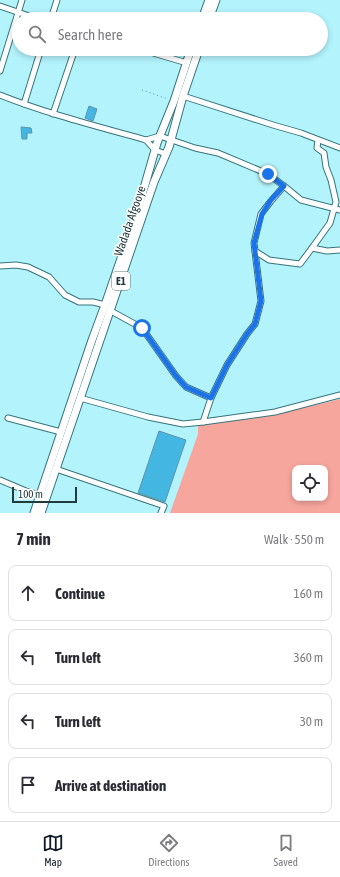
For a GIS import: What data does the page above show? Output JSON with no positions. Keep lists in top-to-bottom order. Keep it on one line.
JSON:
{"streets":{"highway":["Wadada Afgooye","E1"]},"scale_bar":"100 m","page":{"search":"Search here","scale":"100 m","heading":["7 min","Walk · 550 m"],"list":[["Continue","160 m"],["Turn left","360 m"],["Turn left","30 m"],"Arrive at destination"],"nav":["Map","Directions","Saved"]}}
